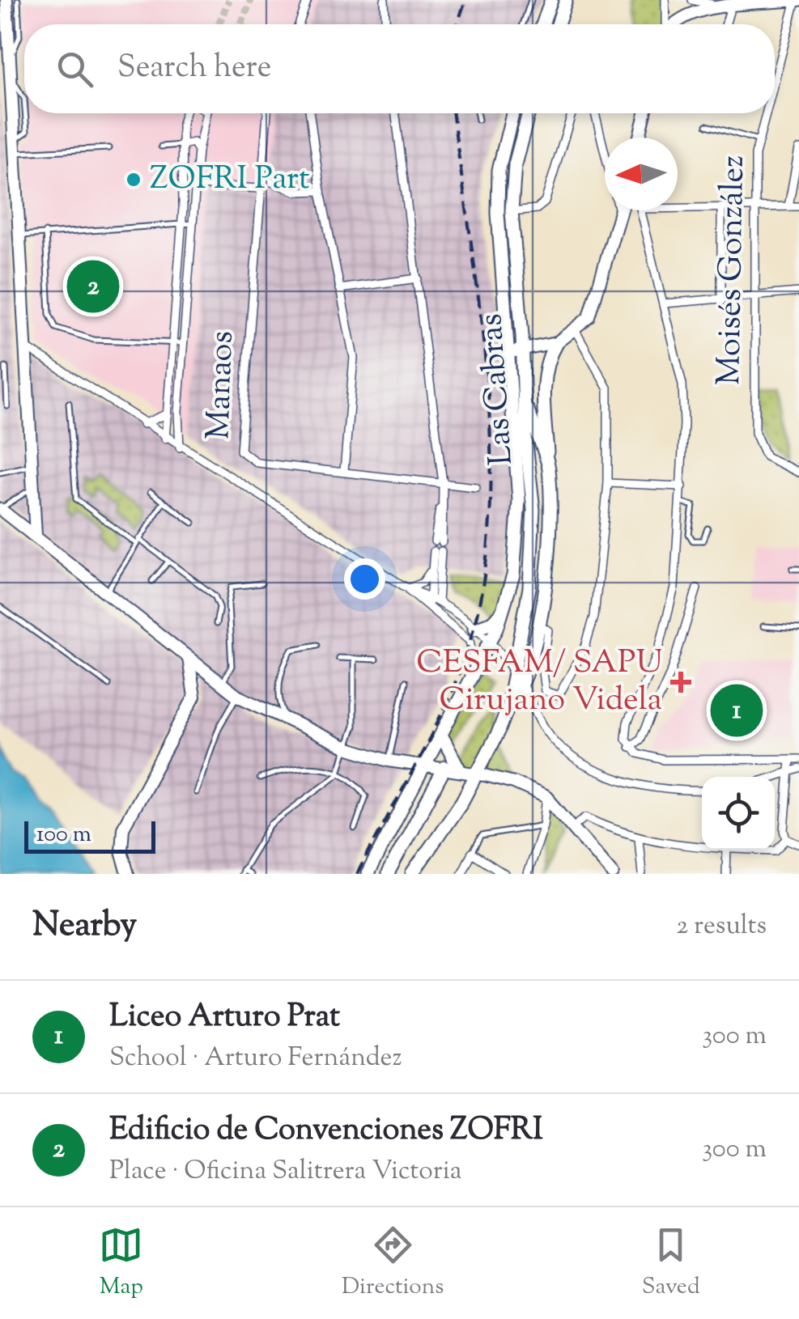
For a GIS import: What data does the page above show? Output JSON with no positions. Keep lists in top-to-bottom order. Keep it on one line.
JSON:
{"streets":{"main road":["Las Cabras"],"street":["Moisés González","Manaos"]},"places":{"other":["ZOFRI Part"],"health":["CESFAM/ SAPU Cirujano Videla"]},"scale_bar":"100 m","north":"left","page":{"search":"Search here","pins":["2","1"],"scale":"100 m","heading":["Nearby","2 results"],"list":[{"mark":"1","name":"Liceo Arturo Prat","note":"School · Arturo Fernández","value":"300 m"},{"mark":"2","name":"Edificio de Convenciones ZOFRI","note":"Place · Oficina Salitrera Victoria","value":"300 m"}],"nav":["Map","Directions","Saved"]}}
